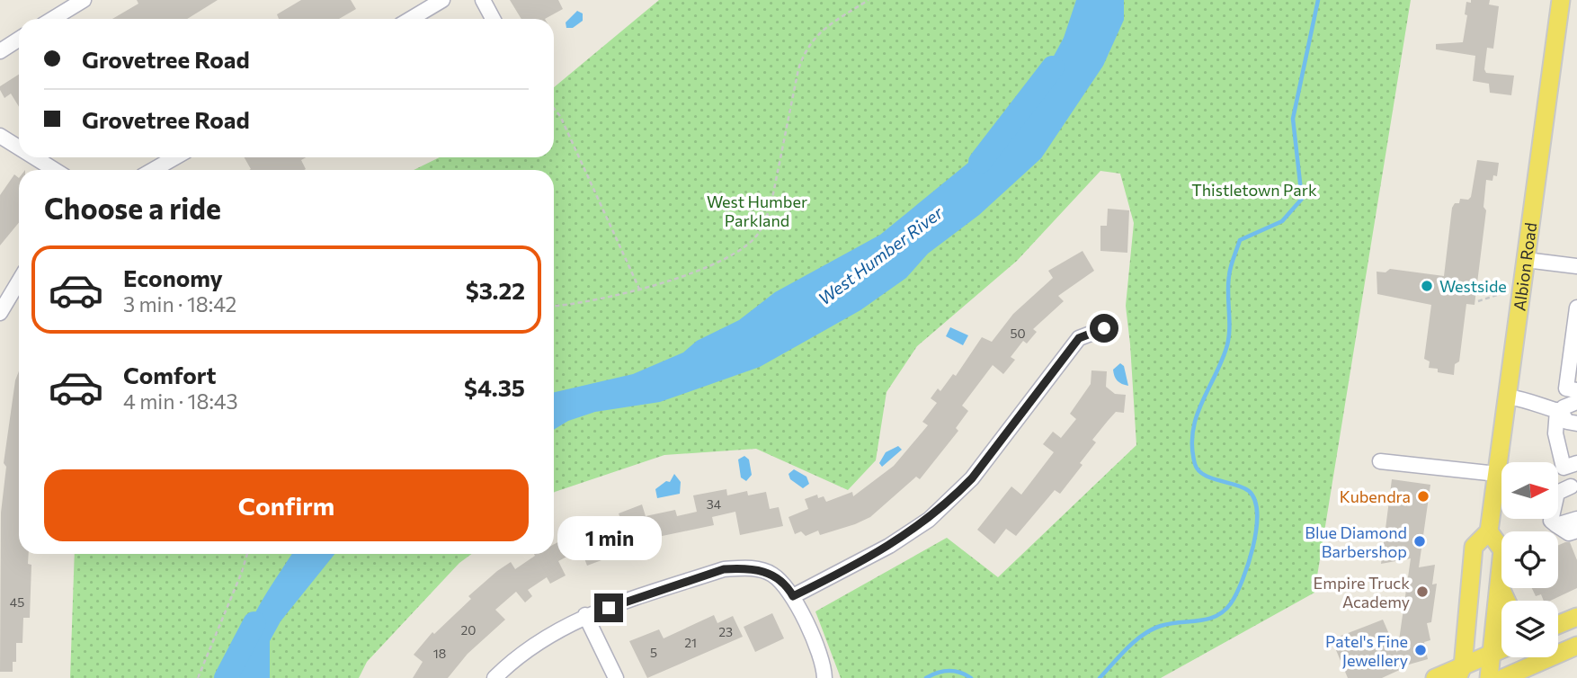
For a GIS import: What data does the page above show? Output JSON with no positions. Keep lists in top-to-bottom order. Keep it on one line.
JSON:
{"streets":{"main road":["Albion Road"]},"water":["West Humber River"],"parks":["Thistletown Park","West Humber Parkland"],"places":["Westside","Kubendra","Blue Diamond Barbershop","Empire Truck Academy","Patel's Fine Jewellery"],"house_numbers":["50","34","45","20","23","21","5","18"],"north":"right","page":{"banner":["Grovetree Road","Grovetree Road"],"heading":"Choose a ride","list":[{"name":"Economy","note":"3 min · 18:42","value":"$3.22"},{"name":"Comfort","note":"4 min · 18:43","value":"$4.35"}],"buttons":"Confirm","bubble":"1 min"}}
